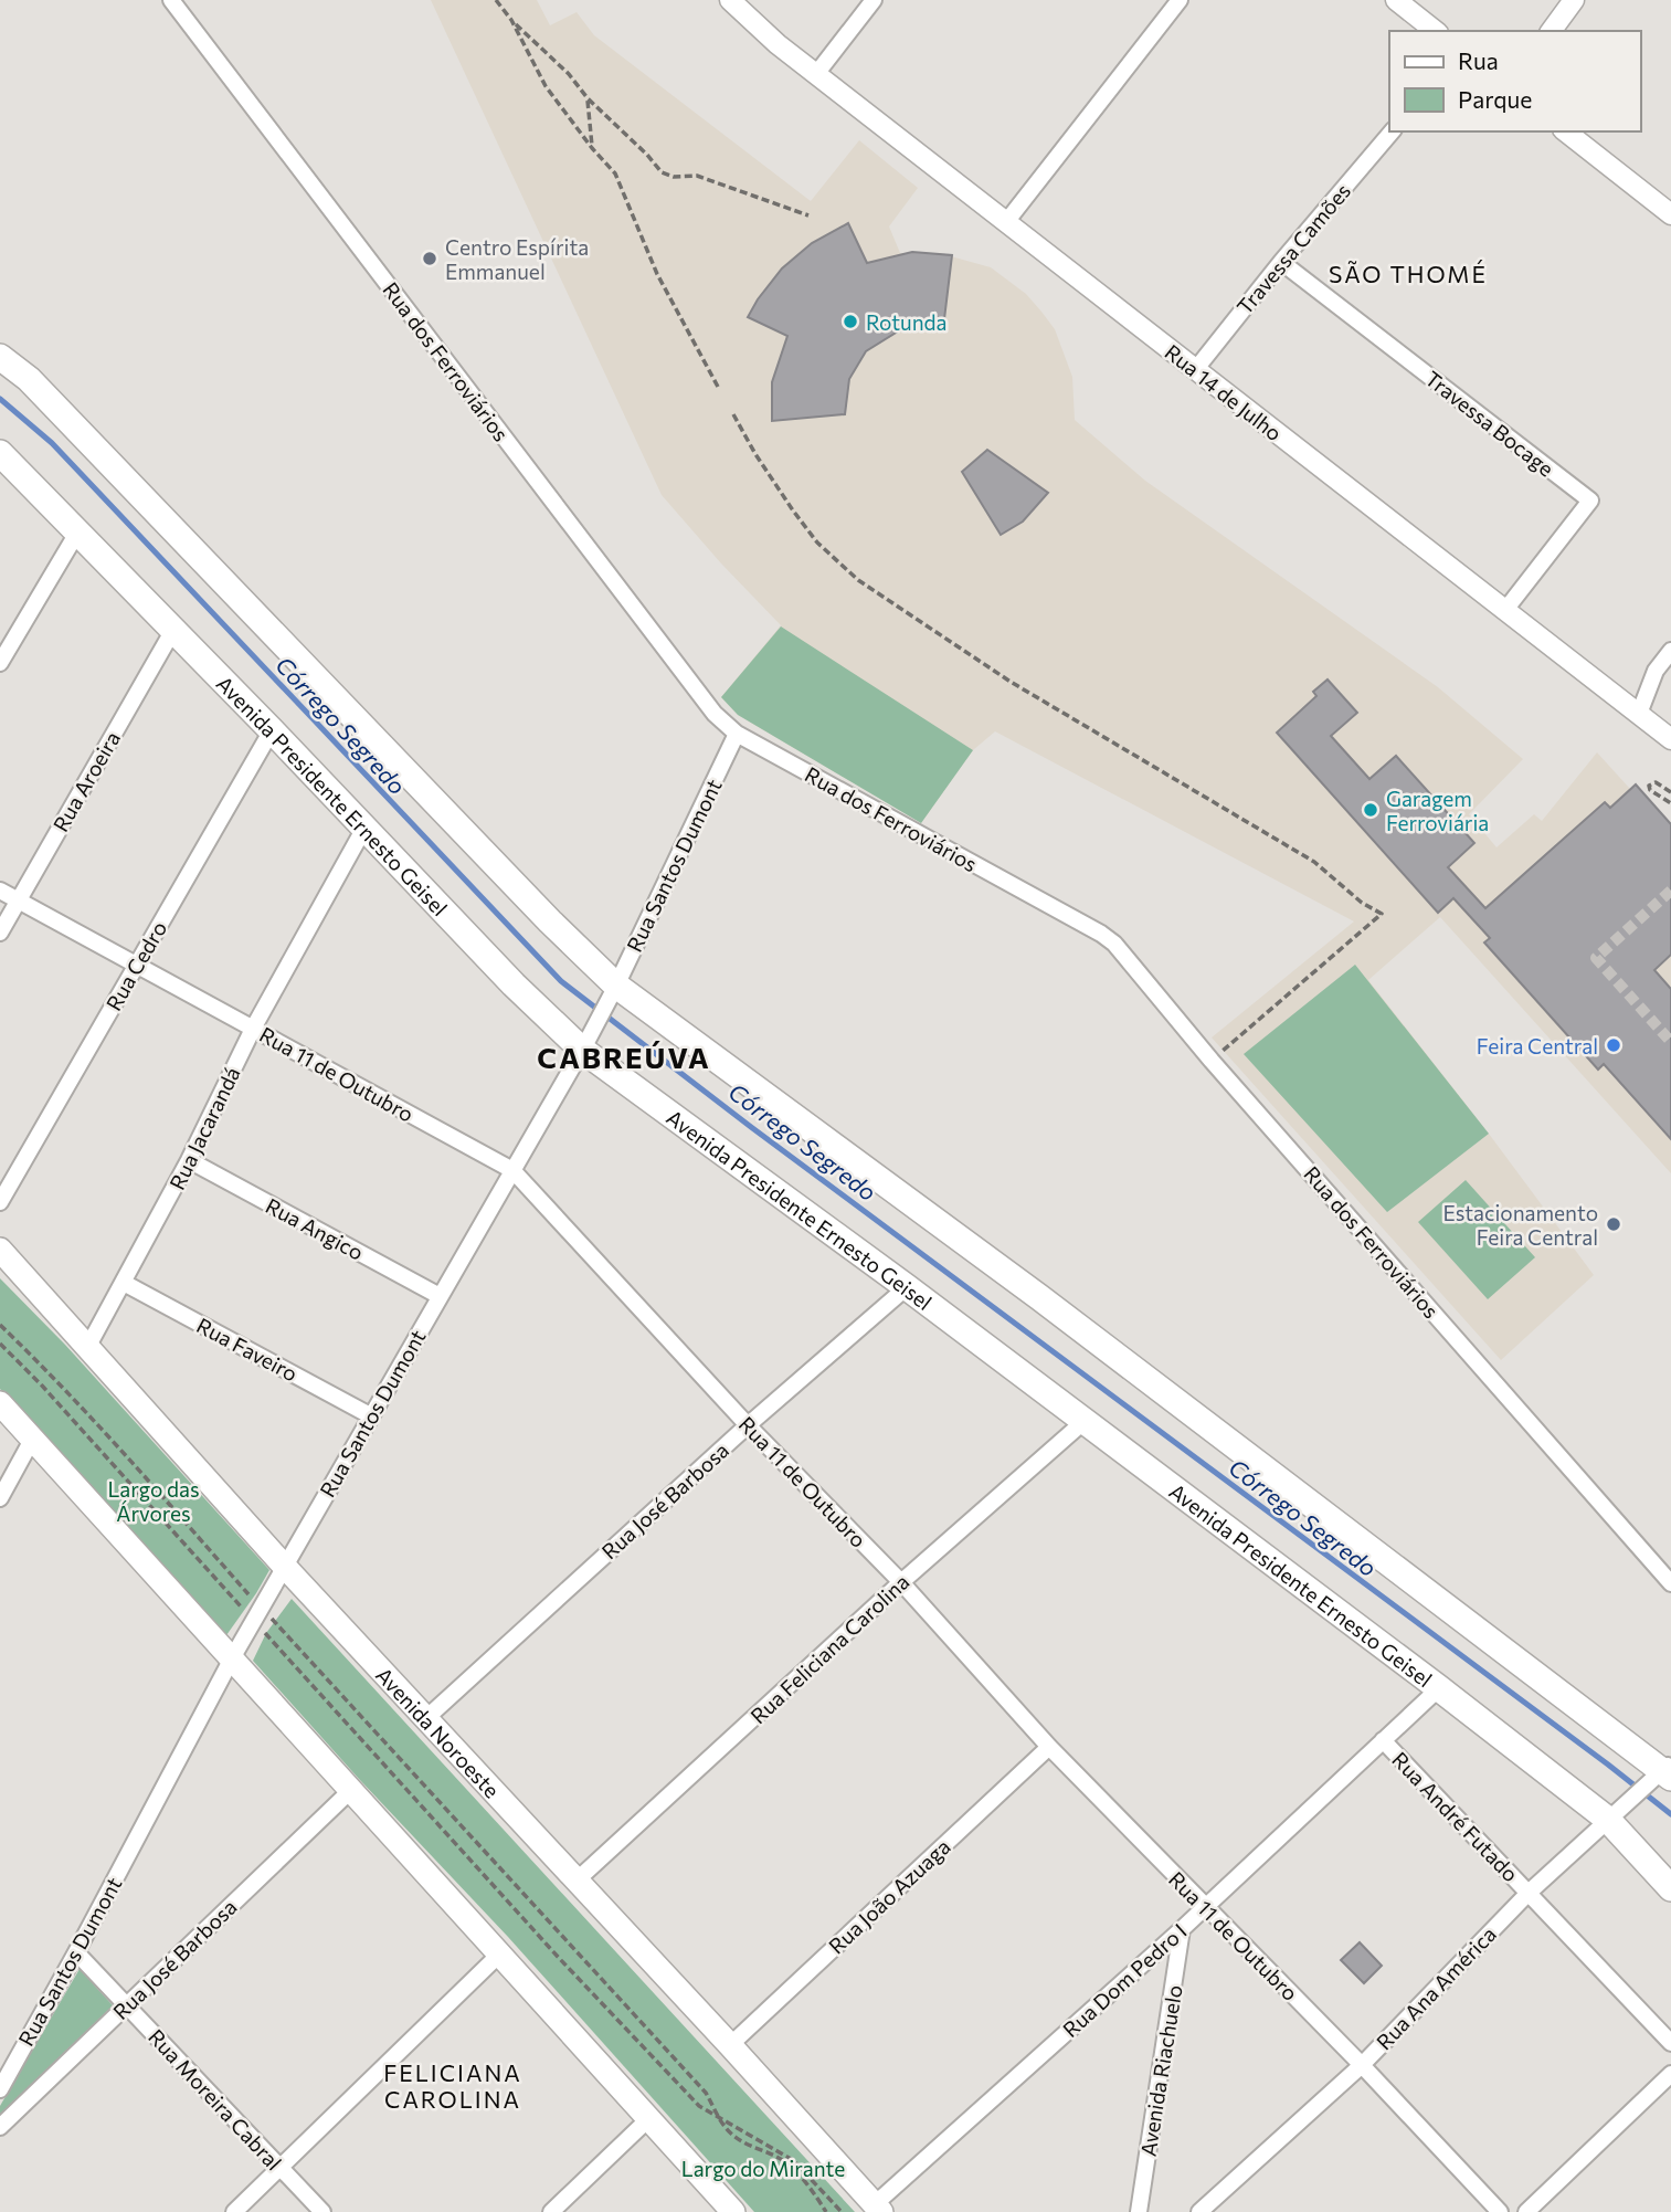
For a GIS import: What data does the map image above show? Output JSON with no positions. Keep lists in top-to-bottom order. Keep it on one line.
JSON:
{"streets":{"main road":["Avenida Presidente Ernesto Geisel","Avenida Noroeste"],"street":["Travessa Camões","Rua dos Ferroviários","Rua 14 de Julho","Travessa Bocage","Rua Aroeira","Rua Santos Dumont","Rua Cedro","Rua 11 de Outubro","Rua Jacarandá","Rua Angico","Rua Faveiro","Rua José Barbosa","Rua Feliciana Carolina","Rua André Futado","Rua João Azuaga","Rua Dom Pedro I","Rua Ana América","Avenida Riachuelo","Rua Moreira Cabral"]},"crossings":[["Travessa Camões","Rua 14 de Julho"],["Travessa Camões","Travessa Bocage"],["Rua dos Ferroviários","Rua Santos Dumont"],["Rua 14 de Julho","Travessa Bocage"],["Rua Aroeira","Avenida Presidente Ernesto Geisel"],["Rua Aroeira","Rua 11 de Outubro"],["Avenida Presidente Ernesto Geisel","Rua Santos Dumont"],["Avenida Presidente Ernesto Geisel","Rua Cedro"],["Avenida Presidente Ernesto Geisel","Rua Jacarandá"],["Avenida Presidente Ernesto Geisel","Rua José Barbosa"],["Avenida Presidente Ernesto Geisel","Rua Feliciana Carolina"],["Avenida Presidente Ernesto Geisel","Rua Dom Pedro I"],["Avenida Presidente Ernesto Geisel","Rua Ana América"],["Rua Santos Dumont","Rua 11 de Outubro"],["Rua Santos Dumont","Rua Angico"],["Rua Santos Dumont","Rua Faveiro"],["Rua Santos Dumont","Avenida Noroeste"],["Rua Santos Dumont","Rua Moreira Cabral"],["Rua Cedro","Rua 11 de Outubro"],["Rua 11 de Outubro","Rua Jacarandá"],["Rua 11 de Outubro","Rua José Barbosa"],["Rua 11 de Outubro","Rua Feliciana Carolina"],["Rua 11 de Outubro","Rua João Azuaga"],["Rua 11 de Outubro","Rua Dom Pedro I"],["Rua 11 de Outubro","Rua Ana América"],["Rua Jacarandá","Rua Angico"],["Rua Jacarandá","Rua Faveiro"],["Rua Jacarandá","Avenida Noroeste"],["Rua José Barbosa","Avenida Noroeste"],["Rua José Barbosa","Rua Moreira Cabral"],["Rua Feliciana Carolina","Avenida Noroeste"],["Avenida Noroeste","Rua João Azuaga"],["Avenida Noroeste","Rua Dom Pedro I"],["Rua André Futado","Rua Dom Pedro I"],["Rua André Futado","Rua Ana América"],["Rua Dom Pedro I","Avenida Riachuelo"]],"districts":["SÃO THOMÉ","CABREÚVA","FELICIANA CAROLINA"],"water":["Córrego Segredo"],"parks":["Largo das Árvores","Largo do Mirante"],"places":["Centro Espírita Emmanuel","Rotunda","Garagem Ferroviária","Feira Central","Estacionamento Feira Central"],"legend":["Rua","Parque"]}
